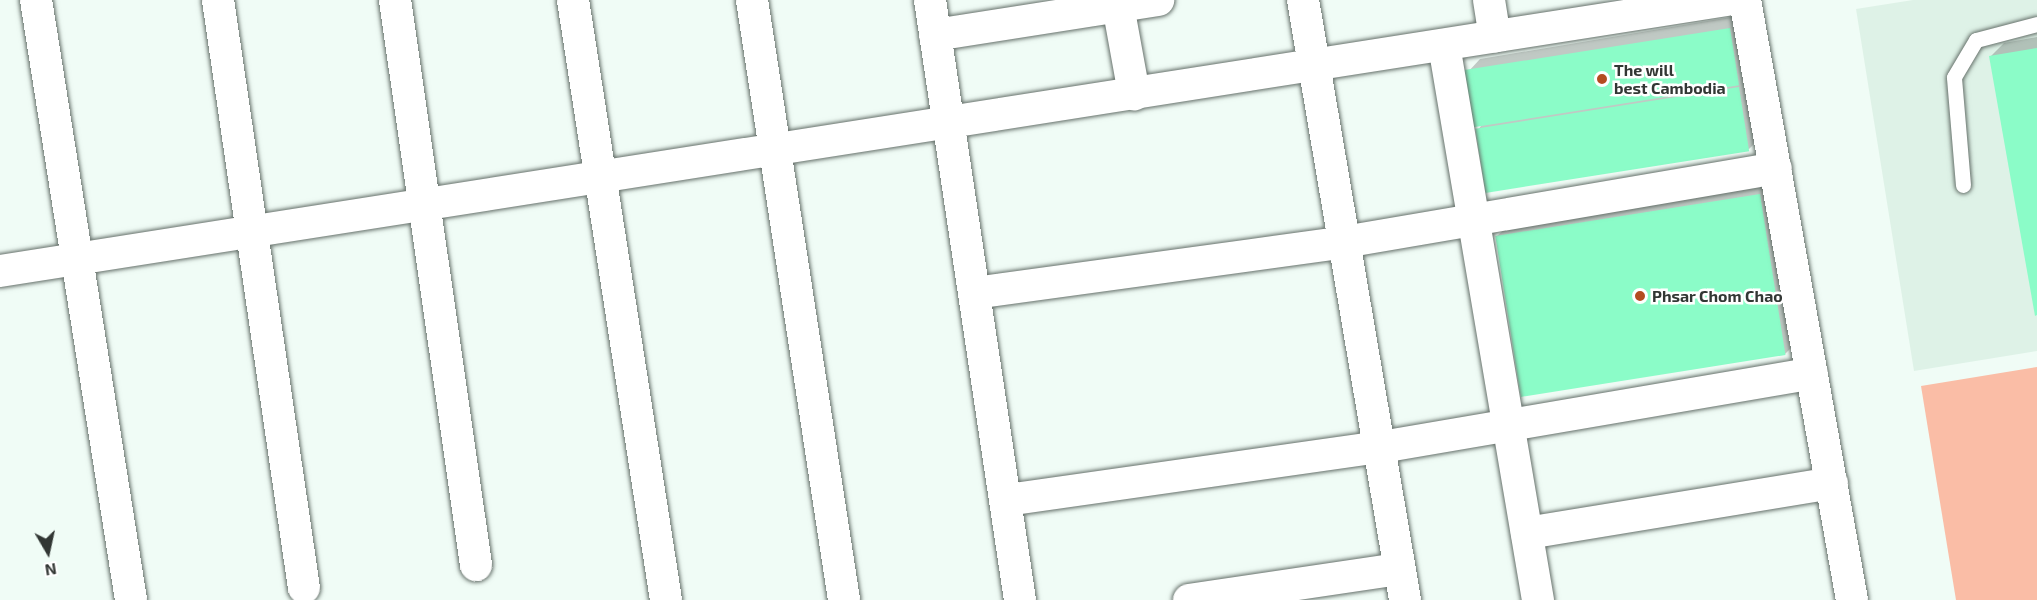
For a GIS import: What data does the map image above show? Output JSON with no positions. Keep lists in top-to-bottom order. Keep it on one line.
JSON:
{"places":["The will best Cambodia","Phsar Chom Chao"],"north":"bottom"}
